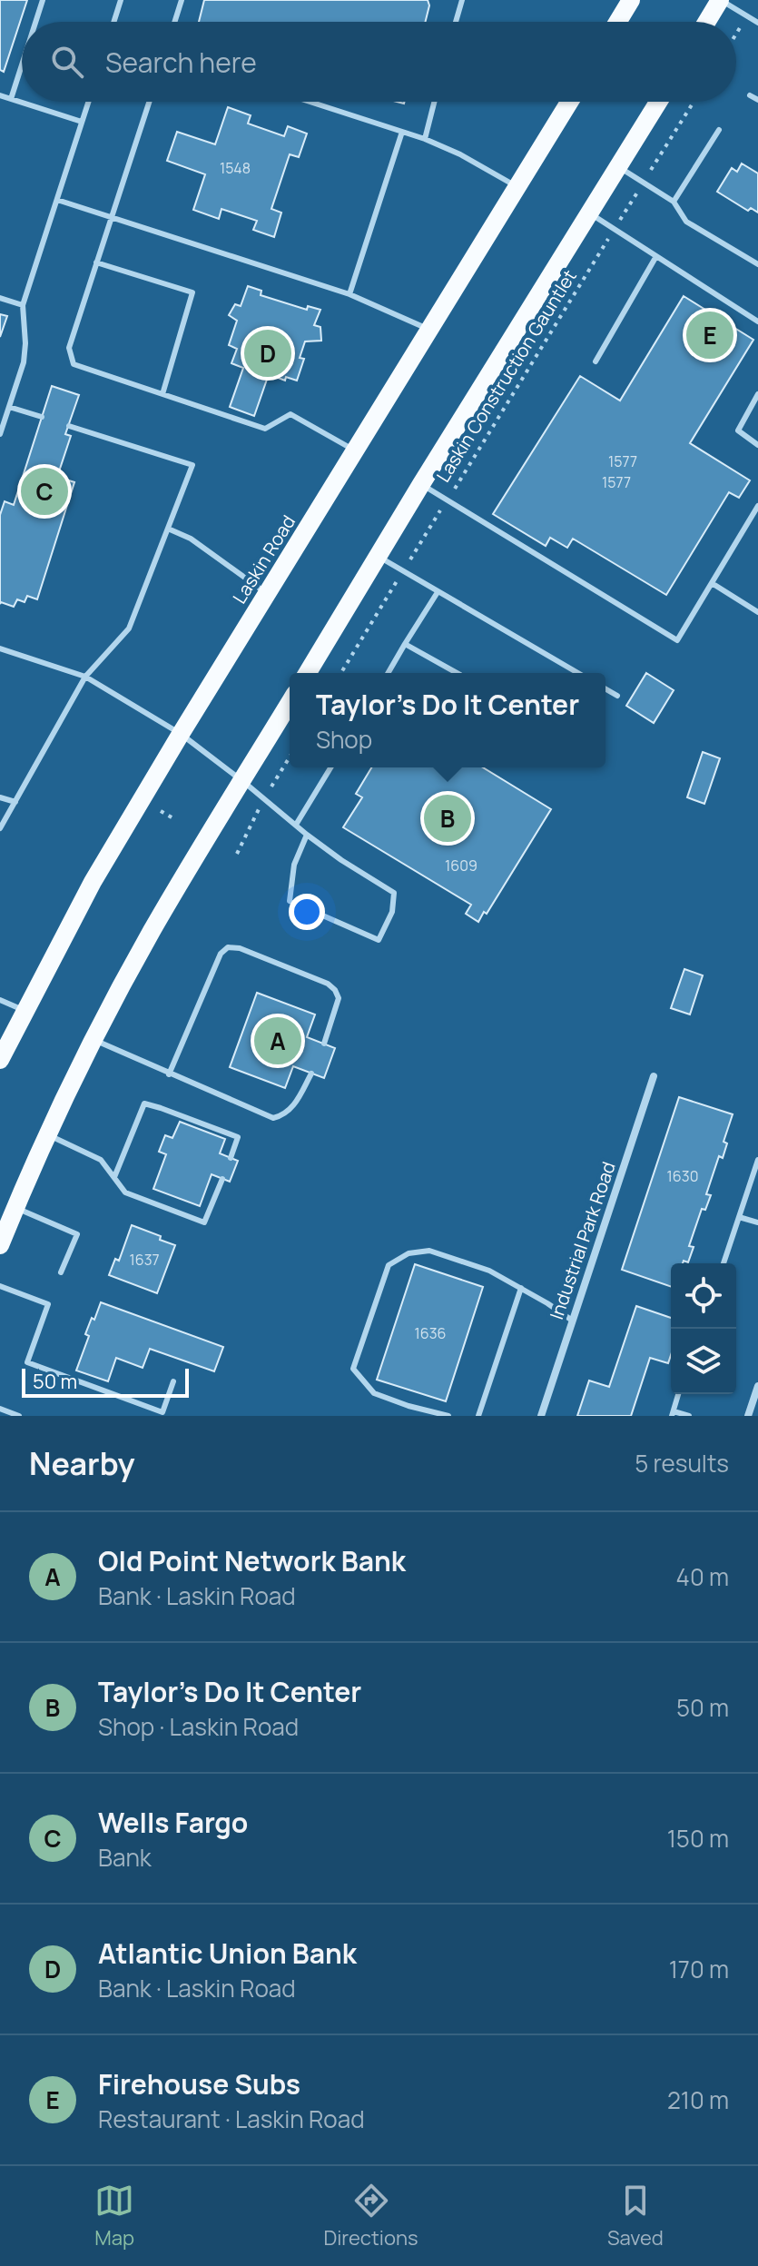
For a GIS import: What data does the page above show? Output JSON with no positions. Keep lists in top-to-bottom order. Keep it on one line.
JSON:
{"streets":{"main road":["Laskin Road"],"street":["Industrial Park Road"],"path":["Laskin Construction Gauntlet"]},"house_numbers":["1548","1577","1577","1609","1630","1637","1636"],"scale_bar":"50 m","page":{"search":"Search here","pins":["E","D","C","B","A"],"popup":["Taylor's Do It Center","Shop"],"scale":"50 m","heading":["Nearby","5 results"],"list":[{"mark":"A","name":"Old Point Network Bank","note":"Bank · Laskin Road","value":"40 m"},{"mark":"B","name":"Taylor's Do It Center","note":"Shop · Laskin Road","value":"50 m"},{"mark":"C","name":"Wells Fargo","note":"Bank","value":"150 m"},{"mark":"D","name":"Atlantic Union Bank","note":"Bank · Laskin Road","value":"170 m"},{"mark":"E","name":"Firehouse Subs","note":"Restaurant · Laskin Road","value":"210 m"}],"nav":["Map","Directions","Saved"]}}
